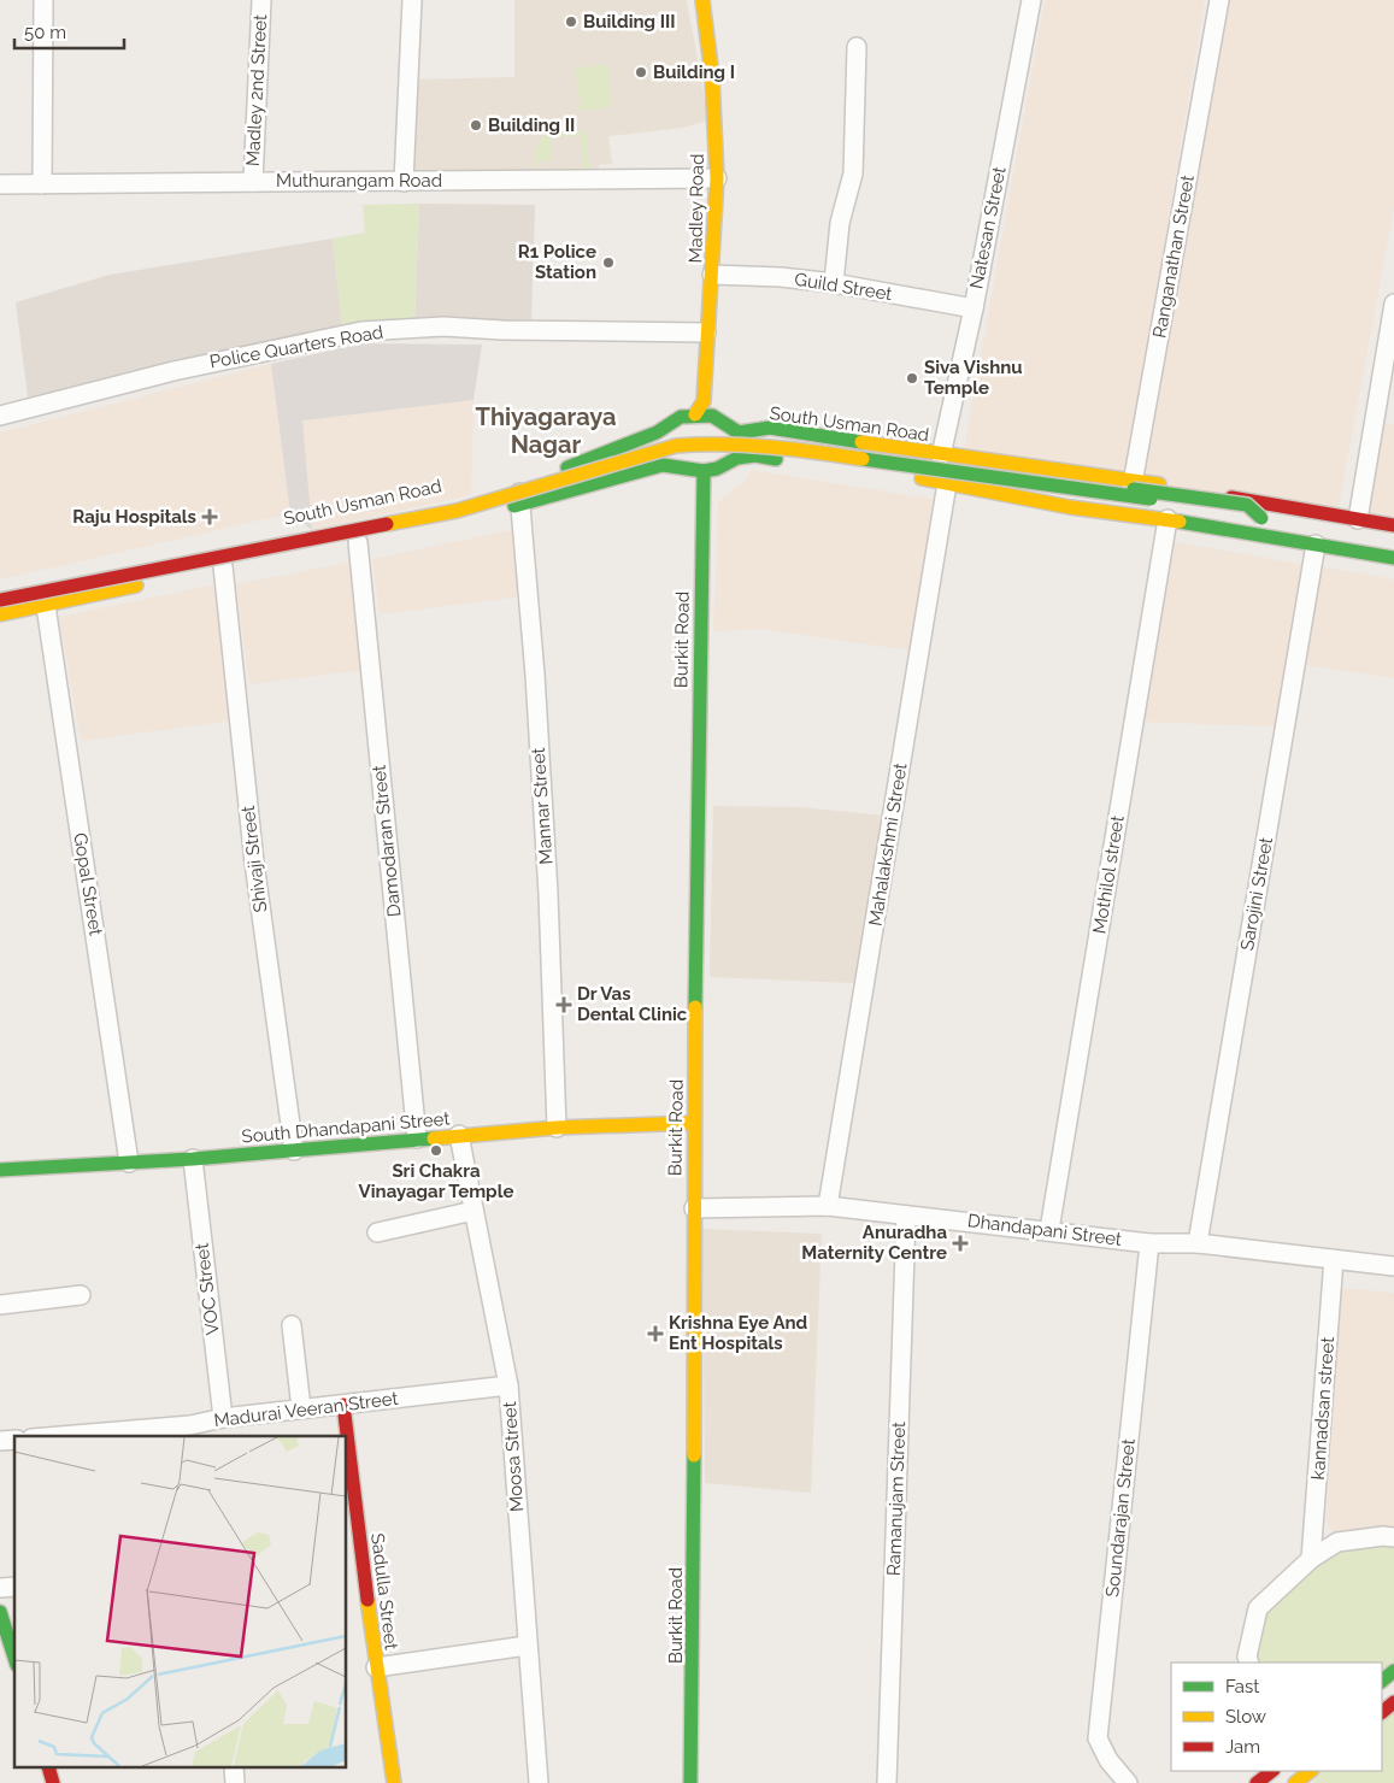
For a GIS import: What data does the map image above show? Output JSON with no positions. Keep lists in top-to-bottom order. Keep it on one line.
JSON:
{"streets":{"main road":["Madley Road","South Usman Road","Burkit Road","South Dhandapani Street","Sadulla Street"],"street":["Madley 2nd Street","Muthurangam Road","Natesan Street","Ranganathan Street","Guild Street","Police Quarters Road","Mannar Street","Damodaran Street","Mahalakshmi Street","Shivaji Street","Mothilol street","Gopal Street","Sarojini Street","Dhandapani Street","VOC Street","kannadsan street","Madurai Veeran Street","Moosa Street","Ramanujam Street","Soundarajan Street"]},"crossings":[["Madley 2nd Street","Muthurangam Road"],["Muthurangam Road","Madley Road"],["Madley Road","Guild Street"],["Madley Road","Police Quarters Road"],["Madley Road","South Usman Road"],["Madley Road","Burkit Road"],["Natesan Street","Guild Street"],["Natesan Street","South Usman Road"],["Ranganathan Street","South Usman Road"],["South Usman Road","Burkit Road"],["South Usman Road","Mannar Street"],["South Usman Road","Damodaran Street"],["South Usman Road","Mahalakshmi Street"],["South Usman Road","Shivaji Street"],["South Usman Road","Mothilol street"],["South Usman Road","Gopal Street"],["South Usman Road","Sarojini Street"],["Burkit Road","South Dhandapani Street"],["Burkit Road","Dhandapani Street"],["Mannar Street","South Dhandapani Street"],["Damodaran Street","South Dhandapani Street"],["Mahalakshmi Street","Dhandapani Street"],["Shivaji Street","South Dhandapani Street"],["Mothilol street","Dhandapani Street"],["Gopal Street","South Dhandapani Street"],["Sarojini Street","Dhandapani Street"],["South Dhandapani Street","VOC Street"],["South Dhandapani Street","Moosa Street"],["Dhandapani Street","kannadsan street"],["Dhandapani Street","Ramanujam Street"],["Dhandapani Street","Soundarajan Street"],["VOC Street","Madurai Veeran Street"],["Madurai Veeran Street","Moosa Street"],["Madurai Veeran Street","Sadulla Street"]],"districts":["Thiyagaraya Nagar"],"places":{"other":["Building III","Building I","Building II","R1 Police Station","Siva Vishnu Temple","Sri Chakra Vinayagar Temple"],"health":["Raju Hospitals","Dr Vas Dental Clinic","Anuradha Maternity Centre","Krishna Eye And Ent Hospitals"]},"legend":["Fast","Slow","Jam"],"scale_bar":"50 m"}
